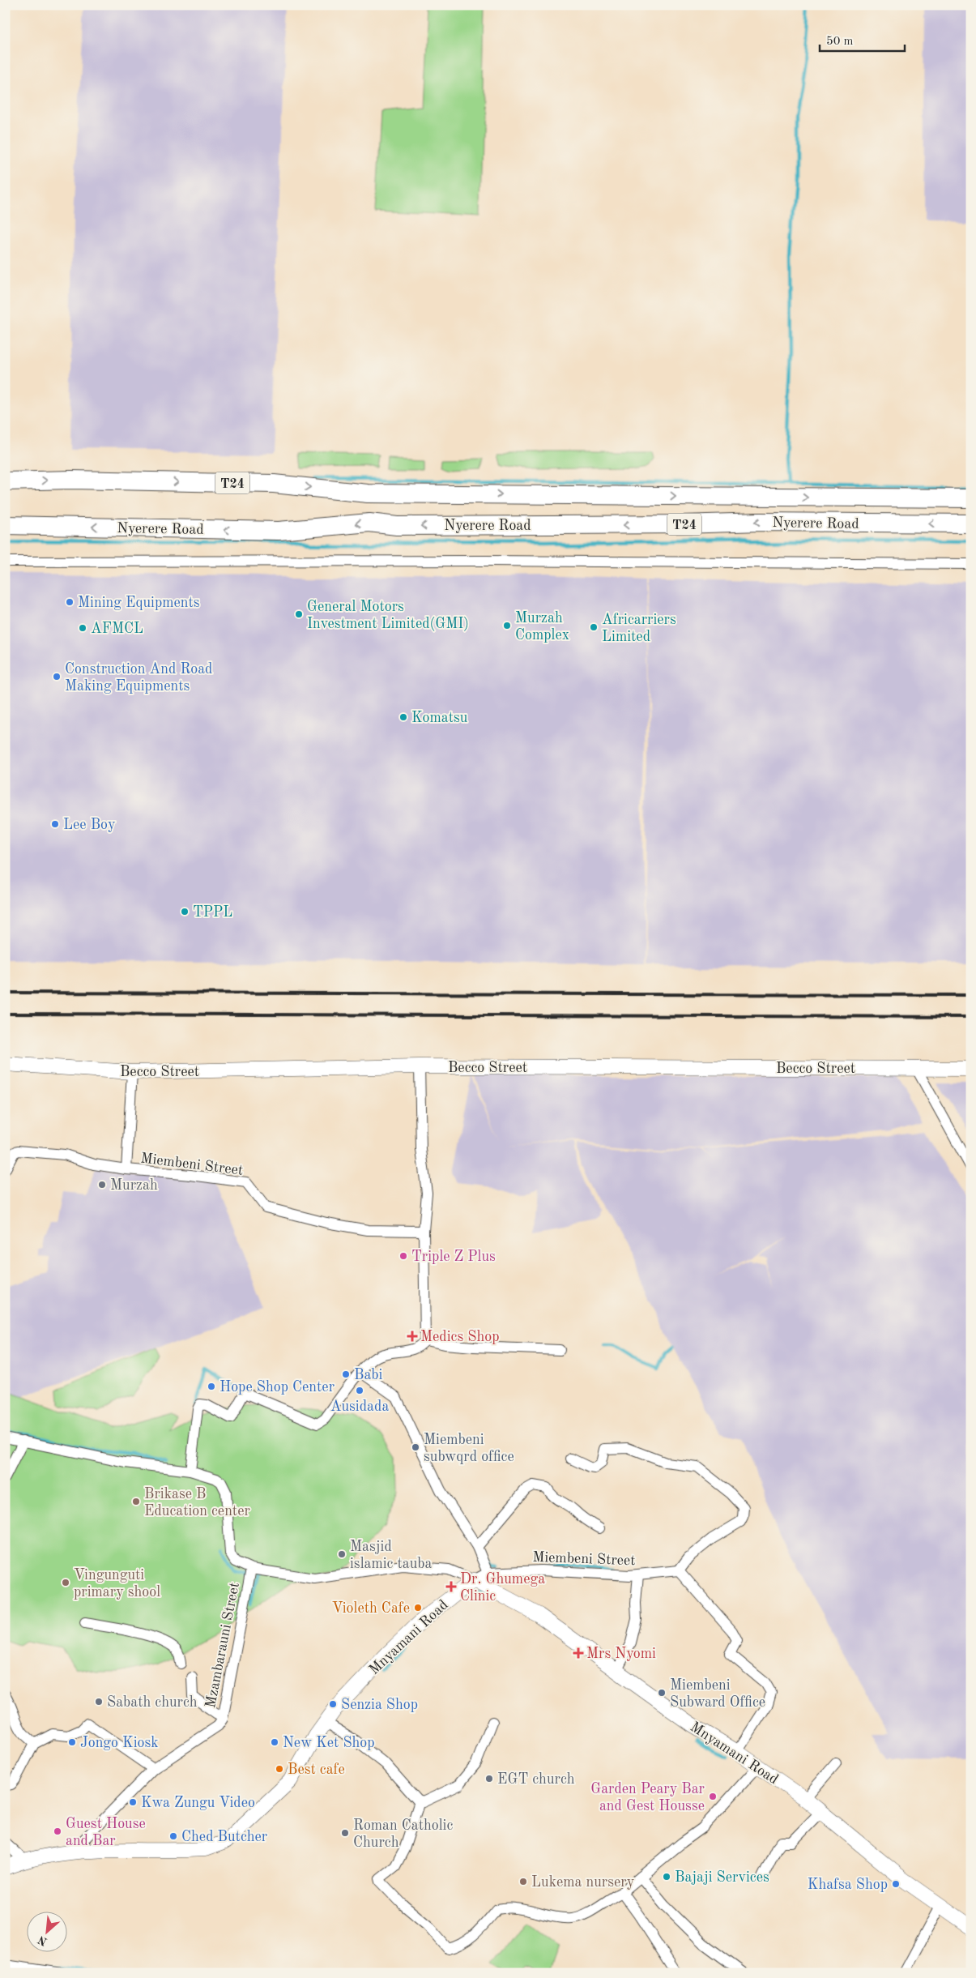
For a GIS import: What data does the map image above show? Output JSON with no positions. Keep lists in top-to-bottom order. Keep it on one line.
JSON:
{"streets":{"highway":["T24","Nyerere Road"],"street":["Becco Street","Miembeni Street","Mnyamani Road","Mzambarauni Street"]},"crossings":[["Miembeni Street","Mnyamani Road"],["Miembeni Street","Mzambarauni Street"],["Mnyamani Road","Mzambarauni Street"]],"places":{"other":["Mining Equipments","General Motors Investment Limited(GMI)","Murzah Complex","Africarriers Limited","AFMCL","Construction And Road Making Equipments","Komatsu","Lee Boy","TPPL","Murzah","Triple Z Plus","Babi","Hope Shop Center","Ausidada","Miembeni subwqrd office","Brikase B Education center","Masjid islamic tauba","Vingunguti primary shool","Violeth Cafe","Miembeni Subward Office","Sabath church","Senzia Shop","Jongo Kiosk","New Ket Shop","Best cafe","EGT church","Garden Peary Bar and Gest Housse","Kwa Zungu Video","Guest House and Bar","Roman Catholic Church","Ched Butcher","Bajaji Services","Lukema nursery","Khafsa Shop"],"health":["Medics Shop","Dr. Ghumega Clinic","Mrs Nyomi"]},"scale_bar":"50 m","north":"bottom left"}
